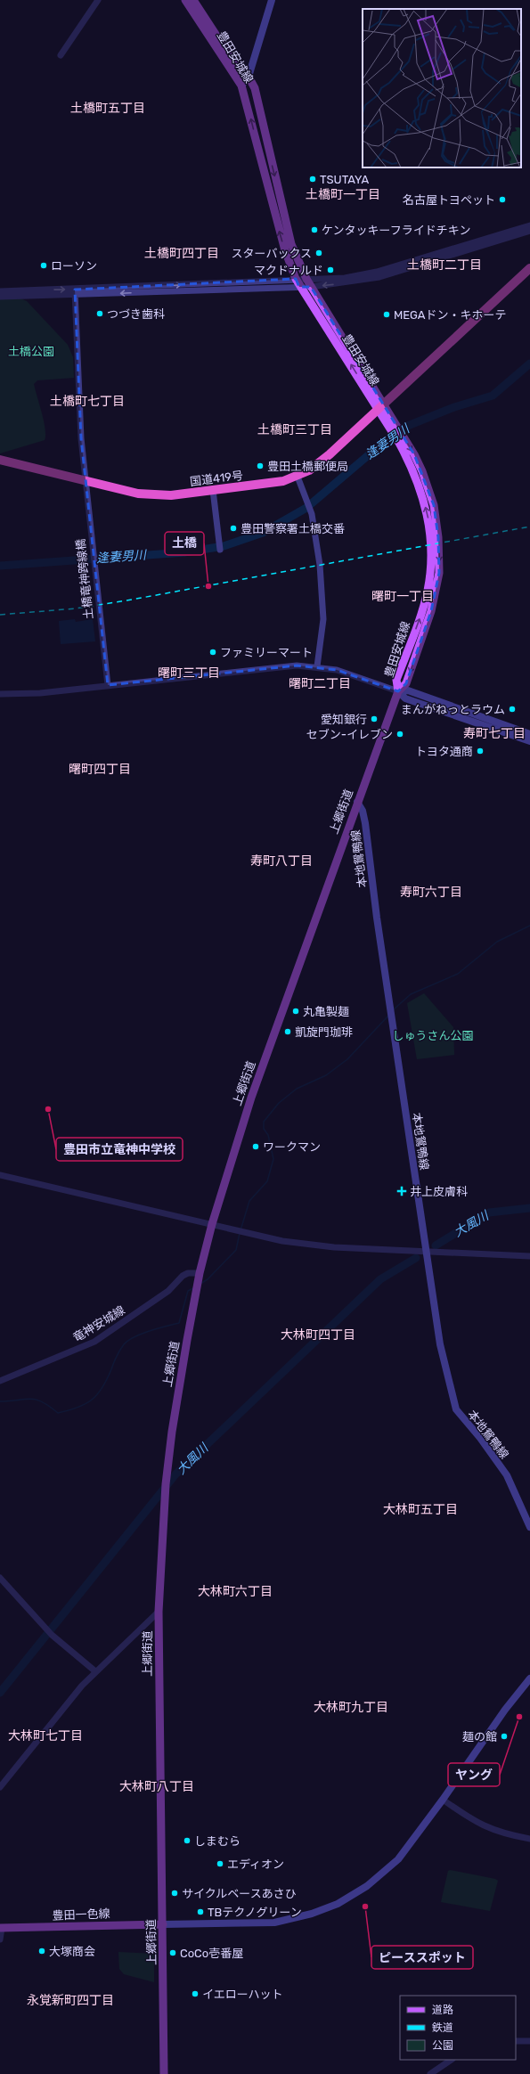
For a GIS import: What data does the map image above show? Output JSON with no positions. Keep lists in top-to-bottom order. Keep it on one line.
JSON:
{"streets":{"highway":["国道419号"],"main road":["豊田安城線","上郷街道","本地鴛鴨線","豊田一色線"],"street":["土橋竜神跨線橋","竜神安城線"]},"crossings":[["豊田安城線","上郷街道"],["国道419号","土橋竜神跨線橋"],["上郷街道","本地鴛鴨線"],["上郷街道","竜神安城線"],["上郷街道","豊田一色線"]],"districts":["土橋町五丁目","土橋町一丁目","土橋町四丁目","土橋町二丁目","土橋町七丁目","土橋町三丁目","曙町一丁目","曙町三丁目","曙町二丁目","寿町七丁目","曙町四丁目","寿町八丁目","寿町六丁目","大林町四丁目","大林町五丁目","大林町六丁目","大林町九丁目","大林町七丁目","大林町八丁目","永覚新町四丁目"],"water":["逢妻男川","大風川"],"parks":["土橋公園","しゅうさん公園"],"places":{"other":["TSUTAYA","名古屋トヨペット","ケンタッキーフライドチキン","スターバックス","ローソン","マクドナルド","つづき歯科","MEGAドン・キホーテ","豊田土橋郵便局","豊田警察署土橋交番","土橋","ファミリーマート","まんがねっとラウム","愛知銀行","セブン-イレブン","トヨタ通商","丸亀製麺","凱旋門珈琲","豊田市立竜神中学校","ワークマン","ヤング","麺の館","しまむら","エディオン","サイクルベースあさひ","ピーススポット","TBテクノグリーン","大塚商会","CoCo壱番屋","イエローハット"],"health":["井上皮膚科"]},"legend":["道路","鉄道","公園"]}
